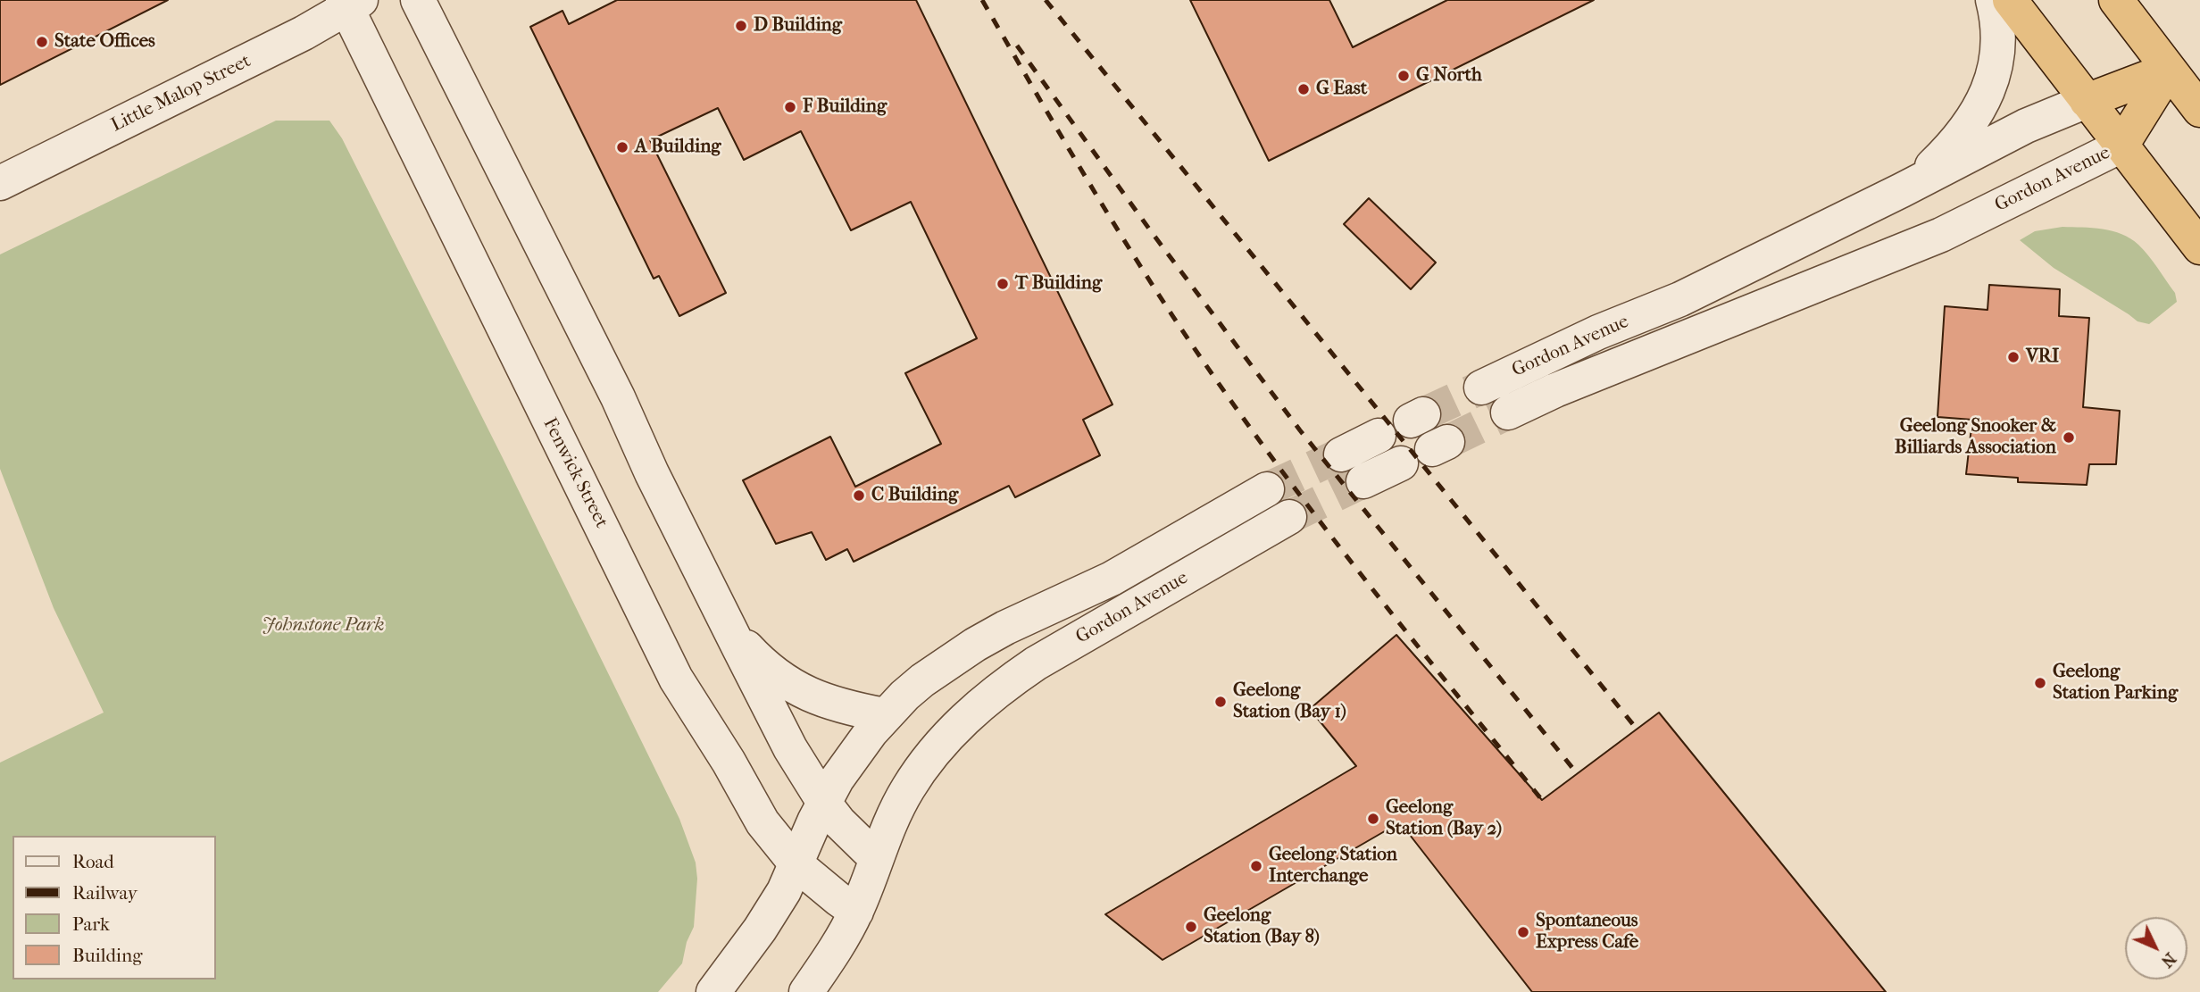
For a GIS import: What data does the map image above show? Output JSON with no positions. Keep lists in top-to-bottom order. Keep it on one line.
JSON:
{"streets":{"highway":["Gordon Avenue"],"street":["Little Malop Street","Fenwick Street"]},"crossings":[["Little Malop Street","Fenwick Street"],["Gordon Avenue","Fenwick Street"]],"parks":["Johnstone Park"],"places":["D Building","State Offices","G North","G East","F Building","A Building","T Building","VRI","Geelong Snooker & Billiards Association","C Building","Geelong Station Parking","Geelong Station (Bay 1)","Geelong Station (Bay 2)","Geelong Station Interchange","Geelong Station (Bay 8)","Spontaneous Express Cafe"],"legend":["Road","Railway","Park","Building"],"north":"bottom right"}
